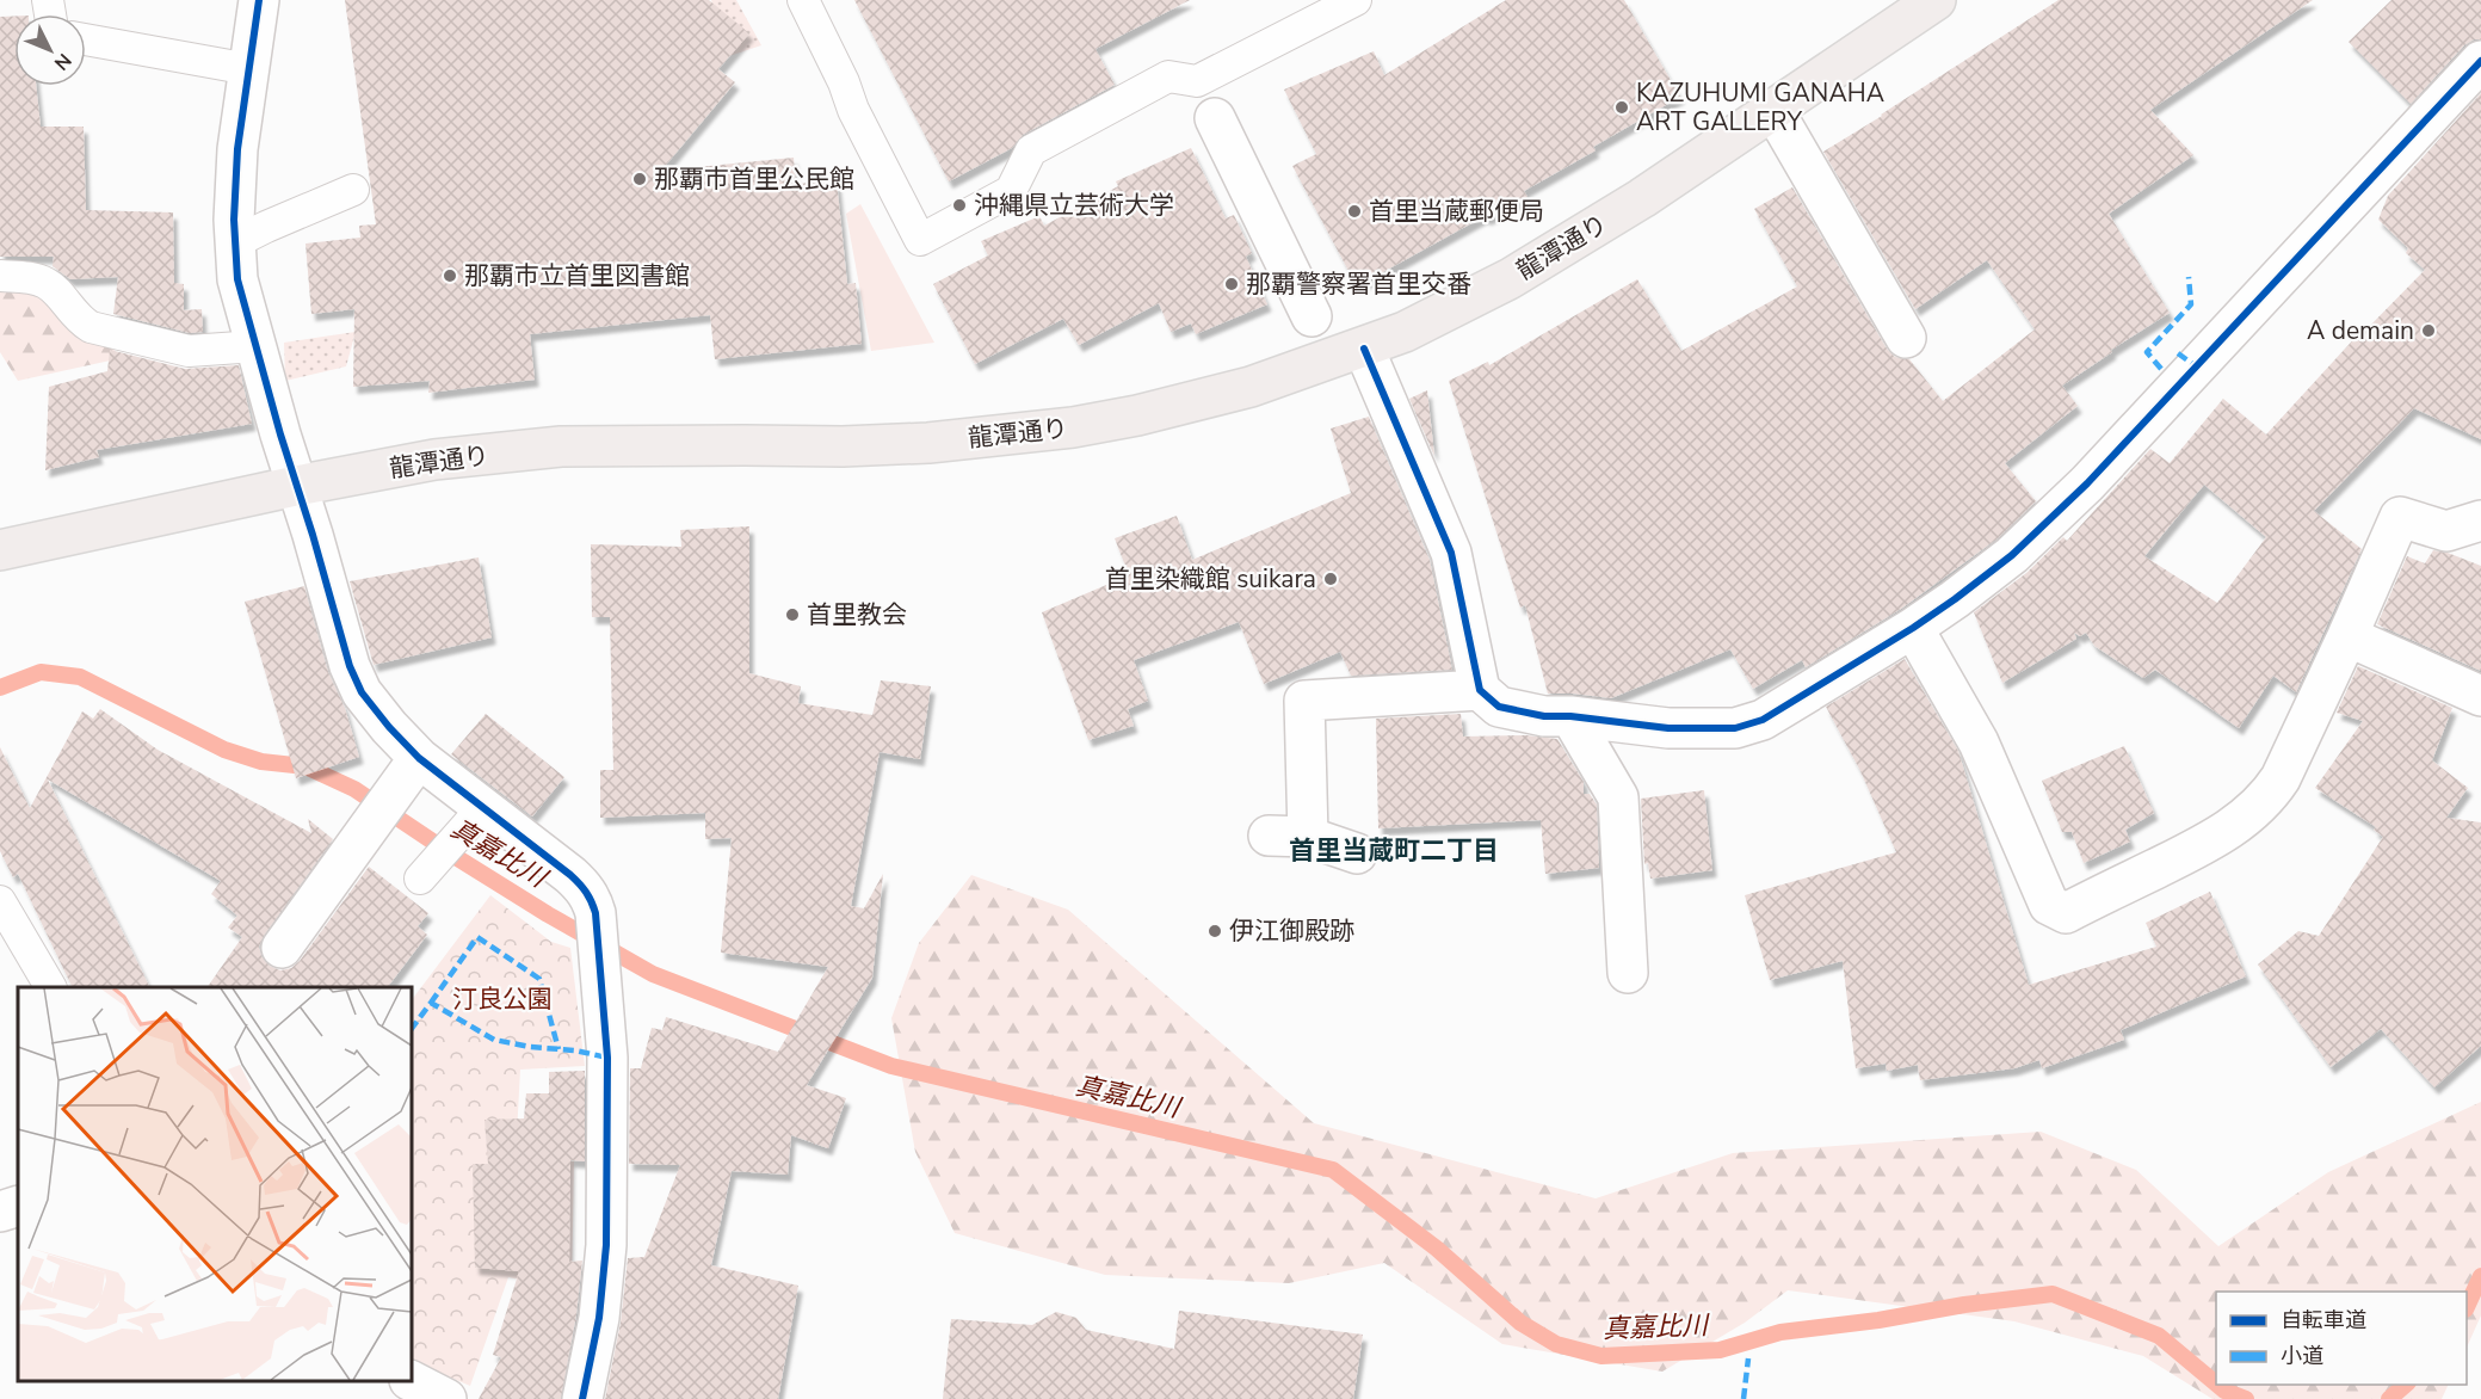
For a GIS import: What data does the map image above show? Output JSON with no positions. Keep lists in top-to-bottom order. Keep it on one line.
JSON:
{"streets":{"main road":["龍潭通り"]},"districts":["首里当蔵町二丁目"],"water":["真嘉比川"],"parks":["汀良公園"],"places":["KAZUHUMI GANAHA ART GALLERY","那覇市首里公民館","沖縄県立芸術大学","首里当蔵郵便局","那覇市立首里図書館","那覇警察署首里交番","A demain","首里染織館 suikara","首里教会","伊江御殿跡"],"legend":["自転車道","小道"],"north":"bottom right"}
